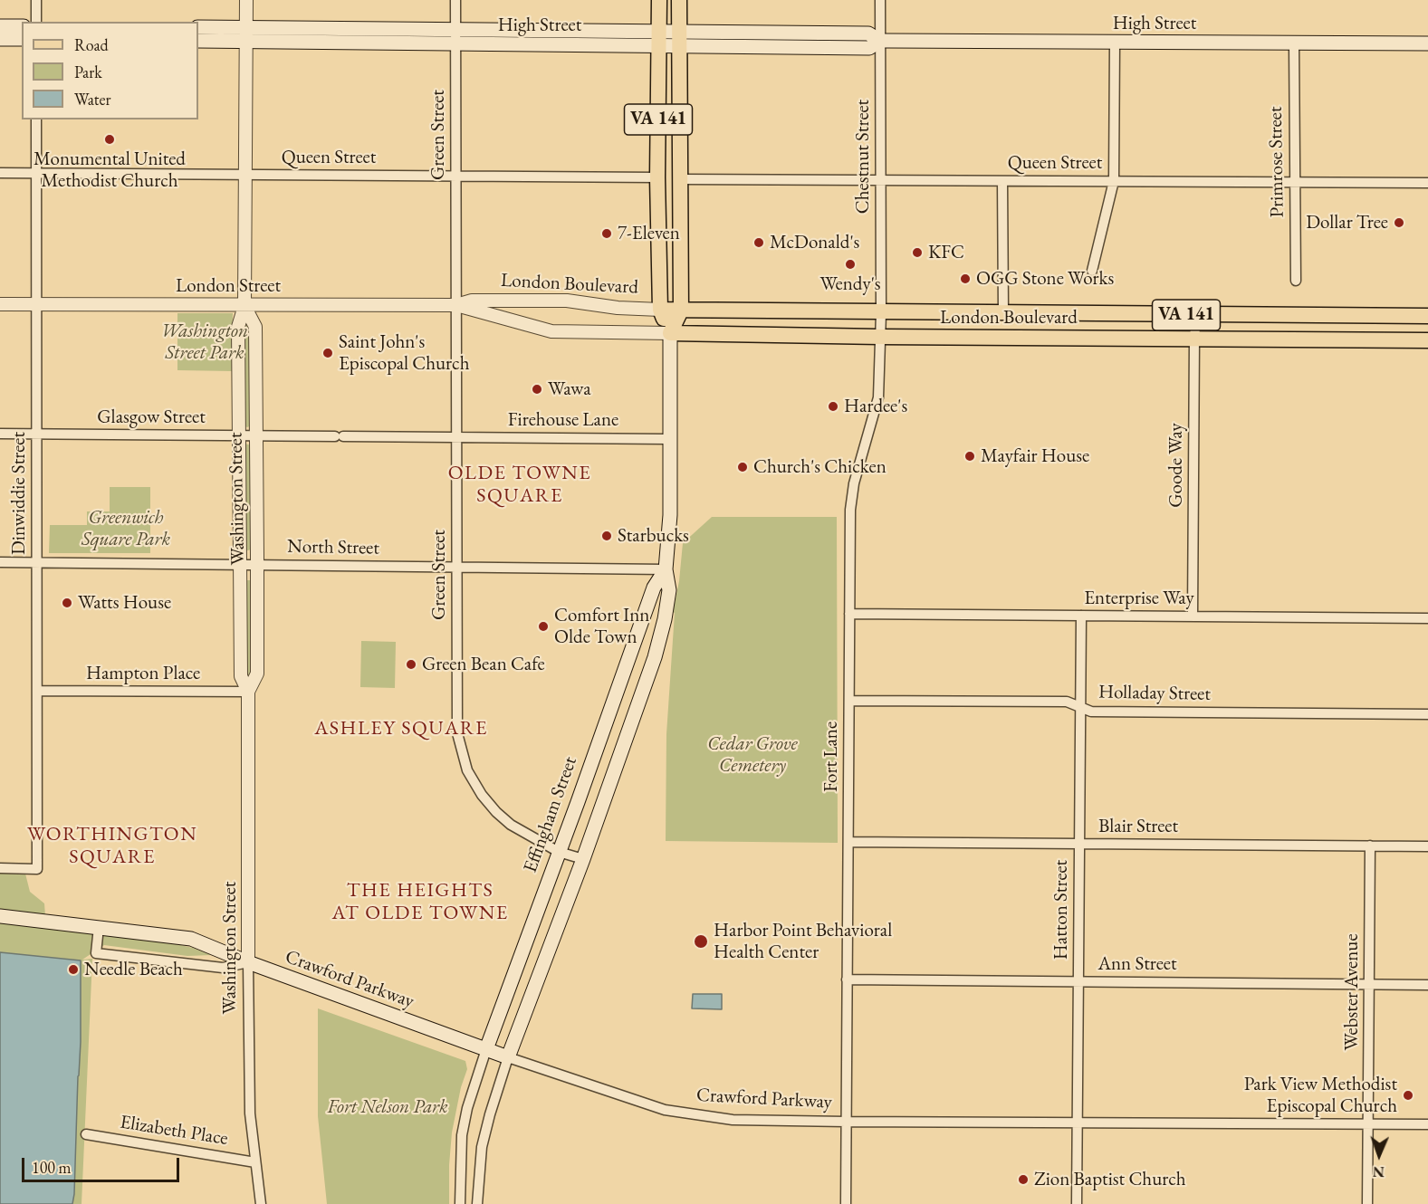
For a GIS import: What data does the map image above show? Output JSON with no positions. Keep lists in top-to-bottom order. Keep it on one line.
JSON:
{"streets":{"main road":["High Street","VA 141","London Boulevard","Effingham Street","Crawford Parkway"],"street":["Green Street","Chestnut Street","Queen Street","Primrose Street","London Street","Glasgow Street","Firehouse Lane","Goode Way","Dinwiddie Street","Washington Street","North Street","Enterprise Way","Hampton Place","Holladay Street","Fort Lane","Blair Street","Hatton Street","Ann Street","Webster Avenue","Elizabeth Place"]},"crossings":[["High Street","Green Street"],["High Street","Chestnut Street"],["High Street","Primrose Street"],["High Street","Washington Street"],["High Street","Effingham Street"],["Green Street","Queen Street"],["Green Street","London Boulevard"],["Green Street","London Street"],["Green Street","Glasgow Street"],["Green Street","Firehouse Lane"],["Green Street","North Street"],["Green Street","Effingham Street"],["Chestnut Street","Queen Street"],["Chestnut Street","London Boulevard"],["Chestnut Street","Fort Lane"],["Queen Street","Primrose Street"],["Queen Street","Dinwiddie Street"],["Queen Street","Washington Street"],["Queen Street","Effingham Street"],["London Boulevard","London Street"],["London Boulevard","Goode Way"],["London Boulevard","Fort Lane"],["London Boulevard","Effingham Street"],["London Street","Dinwiddie Street"],["London Street","Washington Street"],["Glasgow Street","Firehouse Lane"],["Glasgow Street","Dinwiddie Street"],["Glasgow Street","Washington Street"],["Firehouse Lane","Effingham Street"],["Goode Way","Enterprise Way"],["Dinwiddie Street","North Street"],["Dinwiddie Street","Hampton Place"],["Washington Street","North Street"],["Washington Street","Hampton Place"],["Washington Street","Crawford Parkway"],["Washington Street","Elizabeth Place"],["North Street","Effingham Street"],["Enterprise Way","Fort Lane"],["Enterprise Way","Hatton Street"],["Holladay Street","Fort Lane"],["Holladay Street","Hatton Street"],["Fort Lane","Blair Street"],["Fort Lane","Ann Street"],["Fort Lane","Crawford Parkway"],["Effingham Street","Crawford Parkway"],["Blair Street","Hatton Street"],["Blair Street","Webster Avenue"],["Hatton Street","Ann Street"],["Hatton Street","Crawford Parkway"],["Ann Street","Webster Avenue"],["Crawford Parkway","Webster Avenue"]],"districts":["OLDE TOWNE SQUARE","ASHLEY SQUARE","WORTHINGTON SQUARE","THE HEIGHTS AT OLDE TOWNE"],"parks":["Washington Street Park","Greenwich Square Park","Cedar Grove Cemetery","Fort Nelson Park"],"places":["Monumental United Methodist Church","Dollar Tree","7-Eleven","McDonald's","KFC","Wendy's","OGG Stone Works","Saint John's Episcopal Church","Wawa","Hardee's","Mayfair House","Church's Chicken","Starbucks","Watts House","Comfort Inn Olde Town","Green Bean Cafe","Harbor Point Behavioral Health Center","Needle Beach","Park View Methodist Episcopal Church","Zion Baptist Church"],"legend":["Road","Park","Water"],"scale_bar":"100 m","north":"bottom"}
